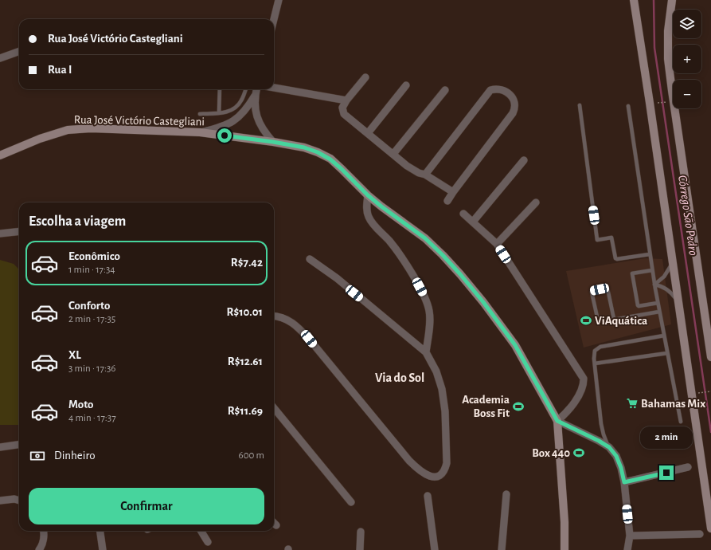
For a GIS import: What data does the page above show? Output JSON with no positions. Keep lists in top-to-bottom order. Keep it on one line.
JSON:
{"streets":{"main road":["Rua José Victório Castegliani"]},"districts":["Via do Sol"],"water":["Córrego São Pedro"],"places":{"sports":["ViAquática","Academia Boss Fit","Box 440"],"supermarket":["Bahamas Mix"]},"page":{"map_buttons":["+","−"],"banner":["Rua José Victório Castegliani","Rua I"],"heading":"Escolha a viagem","list":[{"name":"Econômico","note":"1 min · 17:34","value":"R$7.42"},{"name":"Conforto","note":"2 min · 17:35","value":"R$10.01"},{"name":"XL","note":"3 min · 17:36","value":"R$12.61"},{"name":"Moto","note":"4 min · 17:37","value":"R$11.69"}],"bubble":"2 min","pay":["Dinheiro","600 m"],"buttons":"Confirmar"}}
